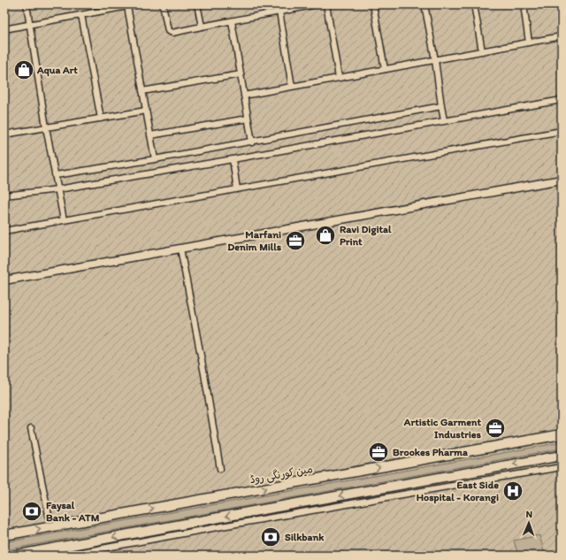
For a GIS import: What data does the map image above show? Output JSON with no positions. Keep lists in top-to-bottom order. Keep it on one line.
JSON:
{"streets":{"main road":["مین کورنگی روڈ"]},"places":{"shop":["Aqua Art","Ravi Digital Print"],"office":["Marfani Denim Mills","Artistic Garment Industries","Brookes Pharma"],"hospital":["East Side Hospital - Korangi"],"bank":["Faysal Bank - ATM","Silkbank"]},"north":"top"}
